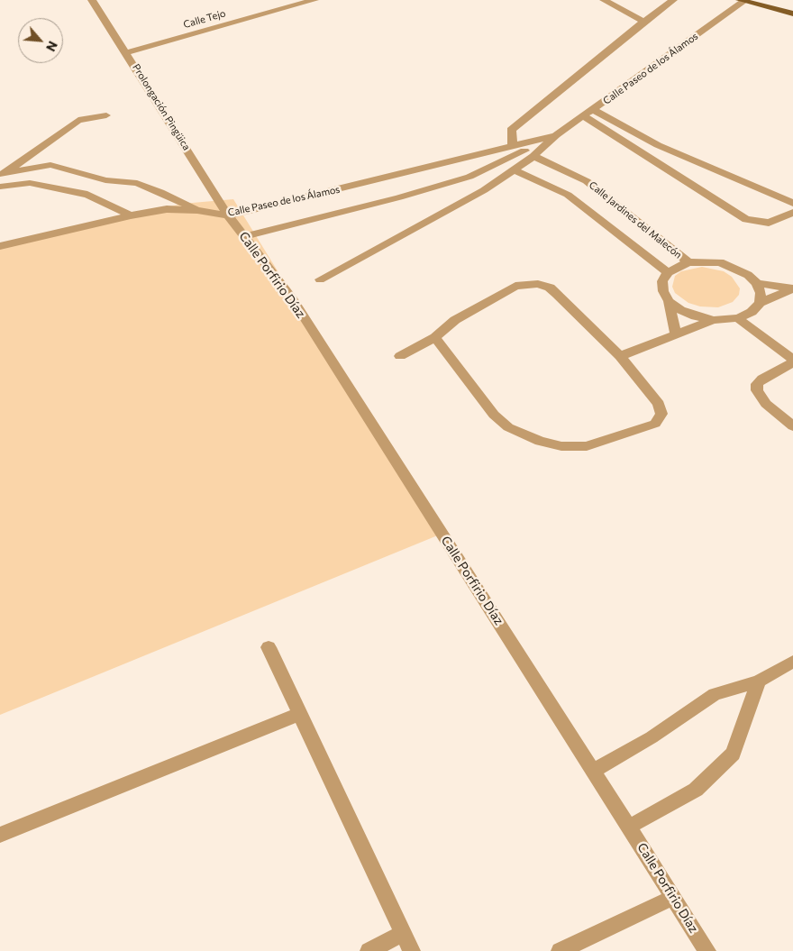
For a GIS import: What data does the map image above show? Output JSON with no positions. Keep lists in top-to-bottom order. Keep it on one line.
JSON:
{"streets":{"street":["Calle Tejo","Calle Paseo de los Álamos","Prolongación Pingüica","Calle Jardines del Malecón","Calle Porfirio Díaz"]},"crossings":[["Calle Tejo","Prolongación Pingüica"],["Calle Paseo de los Álamos","Prolongación Pingüica"],["Calle Paseo de los Álamos","Calle Jardines del Malecón"],["Calle Paseo de los Álamos","Calle Porfirio Díaz"],["Prolongación Pingüica","Calle Porfirio Díaz"]],"north":"bottom right"}
